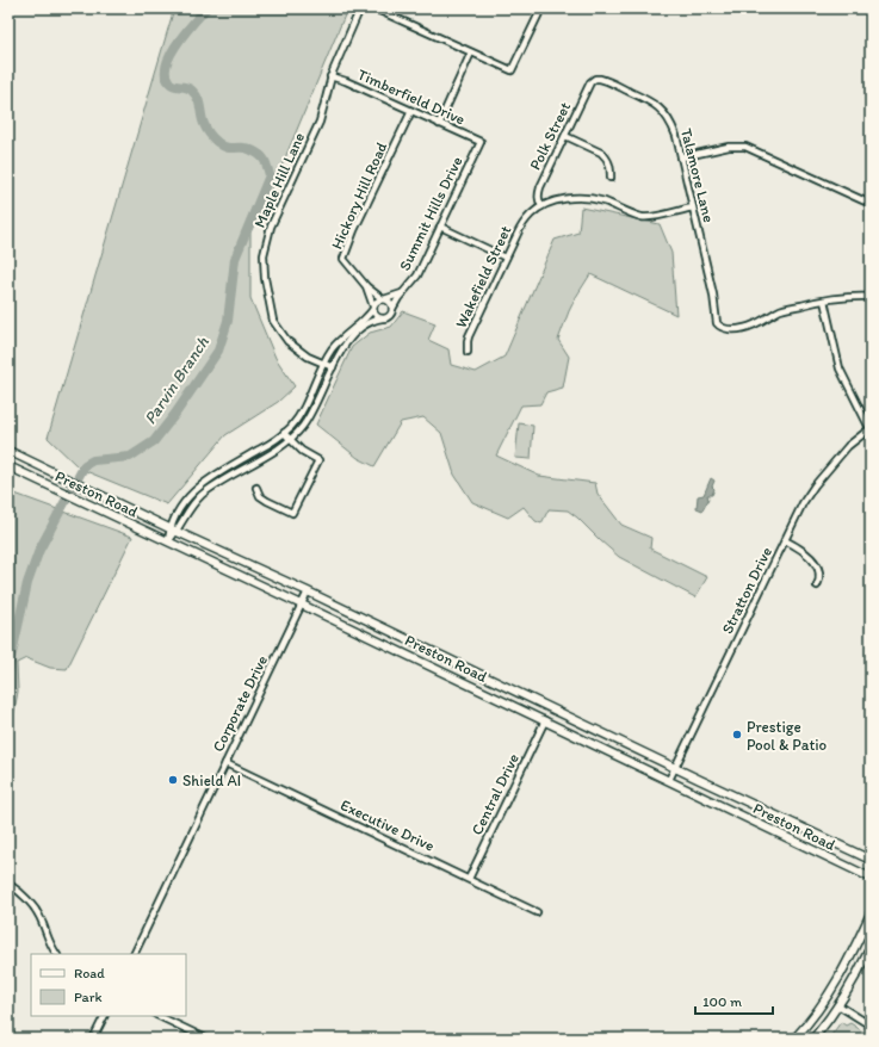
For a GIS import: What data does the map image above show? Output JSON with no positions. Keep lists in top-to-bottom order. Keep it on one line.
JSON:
{"streets":{"main road":["Preston Road"],"street":["Timberfield Drive","Polk Street","Talamore Lane","Maple Hill Lane","Hickory Hill Road","Summit Hills Drive","Wakefield Street","Stratton Drive","Corporate Drive","Central Drive","Executive Drive"]},"crossings":[["Timberfield Drive","Maple Hill Lane"],["Timberfield Drive","Hickory Hill Road"],["Timberfield Drive","Summit Hills Drive"],["Polk Street","Talamore Lane"],["Polk Street","Wakefield Street"],["Talamore Lane","Wakefield Street"],["Hickory Hill Road","Summit Hills Drive"],["Preston Road","Stratton Drive"],["Preston Road","Corporate Drive"],["Preston Road","Central Drive"],["Corporate Drive","Executive Drive"],["Central Drive","Executive Drive"]],"water":["Parvin Branch"],"places":["Prestige Pool & Patio","Shield AI"],"legend":["Road","Park"],"scale_bar":"100 m"}
